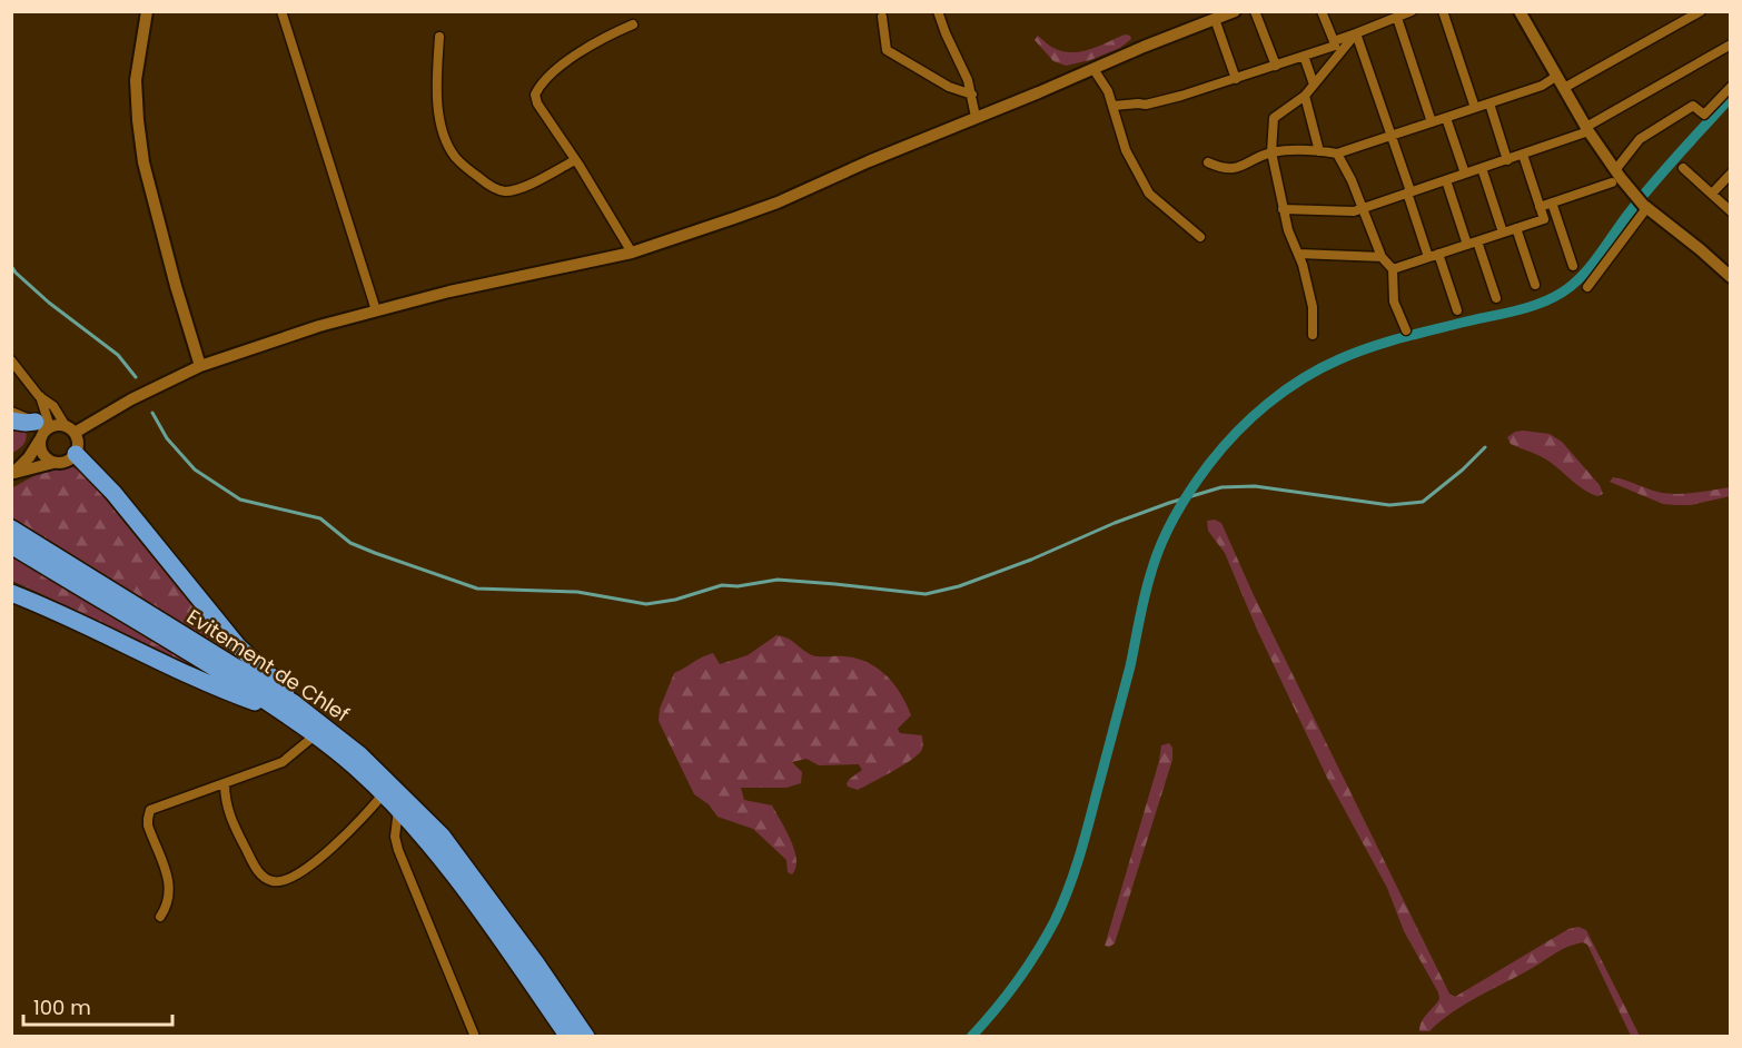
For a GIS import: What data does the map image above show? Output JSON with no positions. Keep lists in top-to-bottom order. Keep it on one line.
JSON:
{"streets":{"highway":["Evitement de Chlef"]},"scale_bar":"100 m"}
